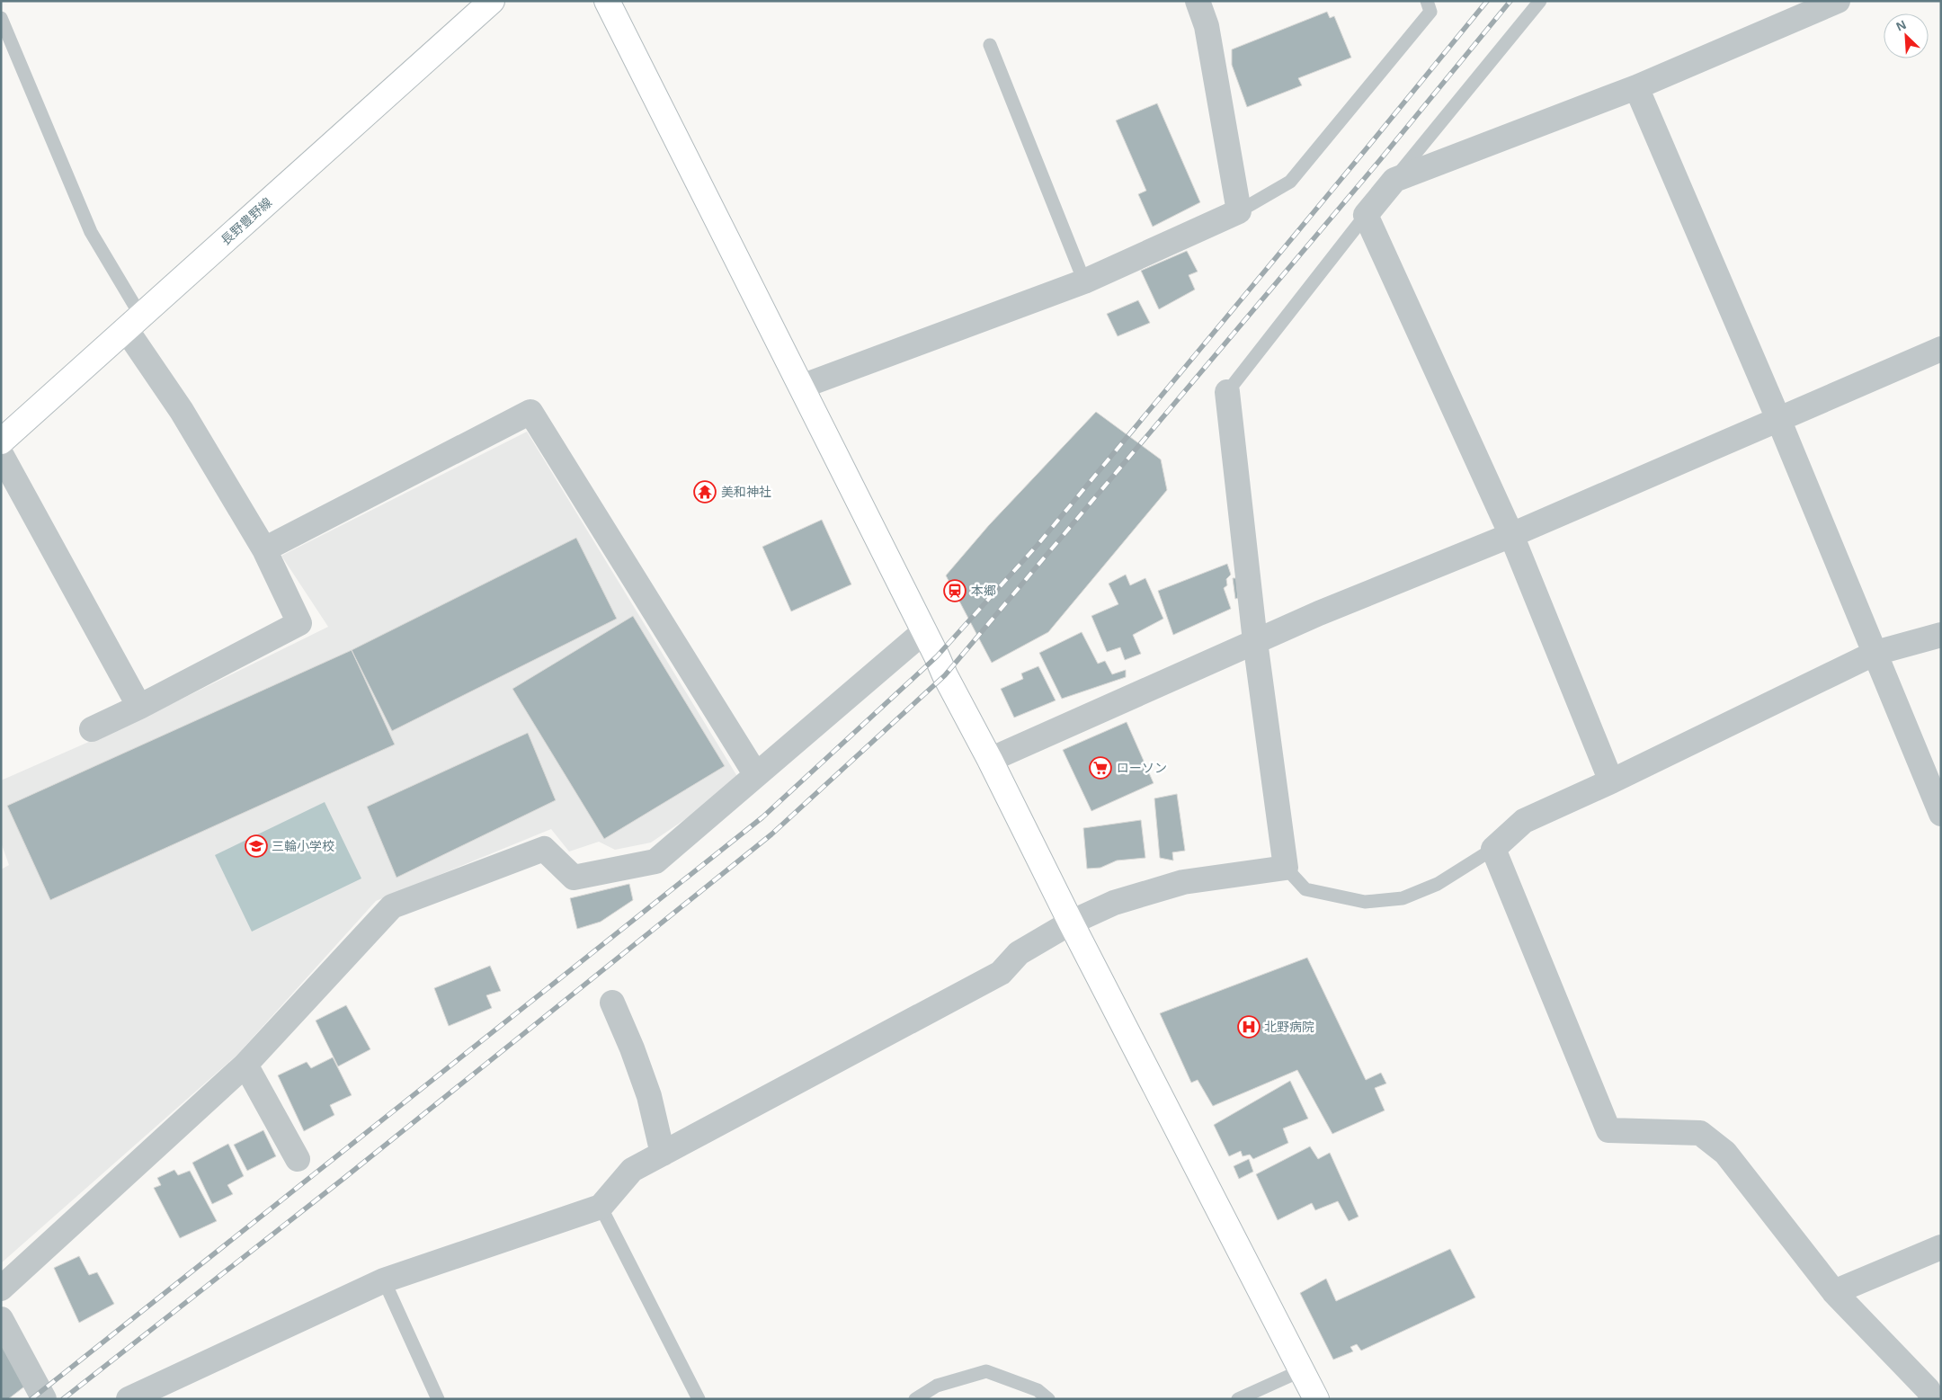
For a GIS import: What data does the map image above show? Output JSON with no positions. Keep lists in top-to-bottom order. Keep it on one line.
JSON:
{"streets":{"street":["長野豊野線"]},"places":{"temple":["美和神社"],"station":["本郷"],"supermarket":["ローソン"],"school or university":["三輪小学校"],"hospital":["北野病院"]},"north":"top left"}
